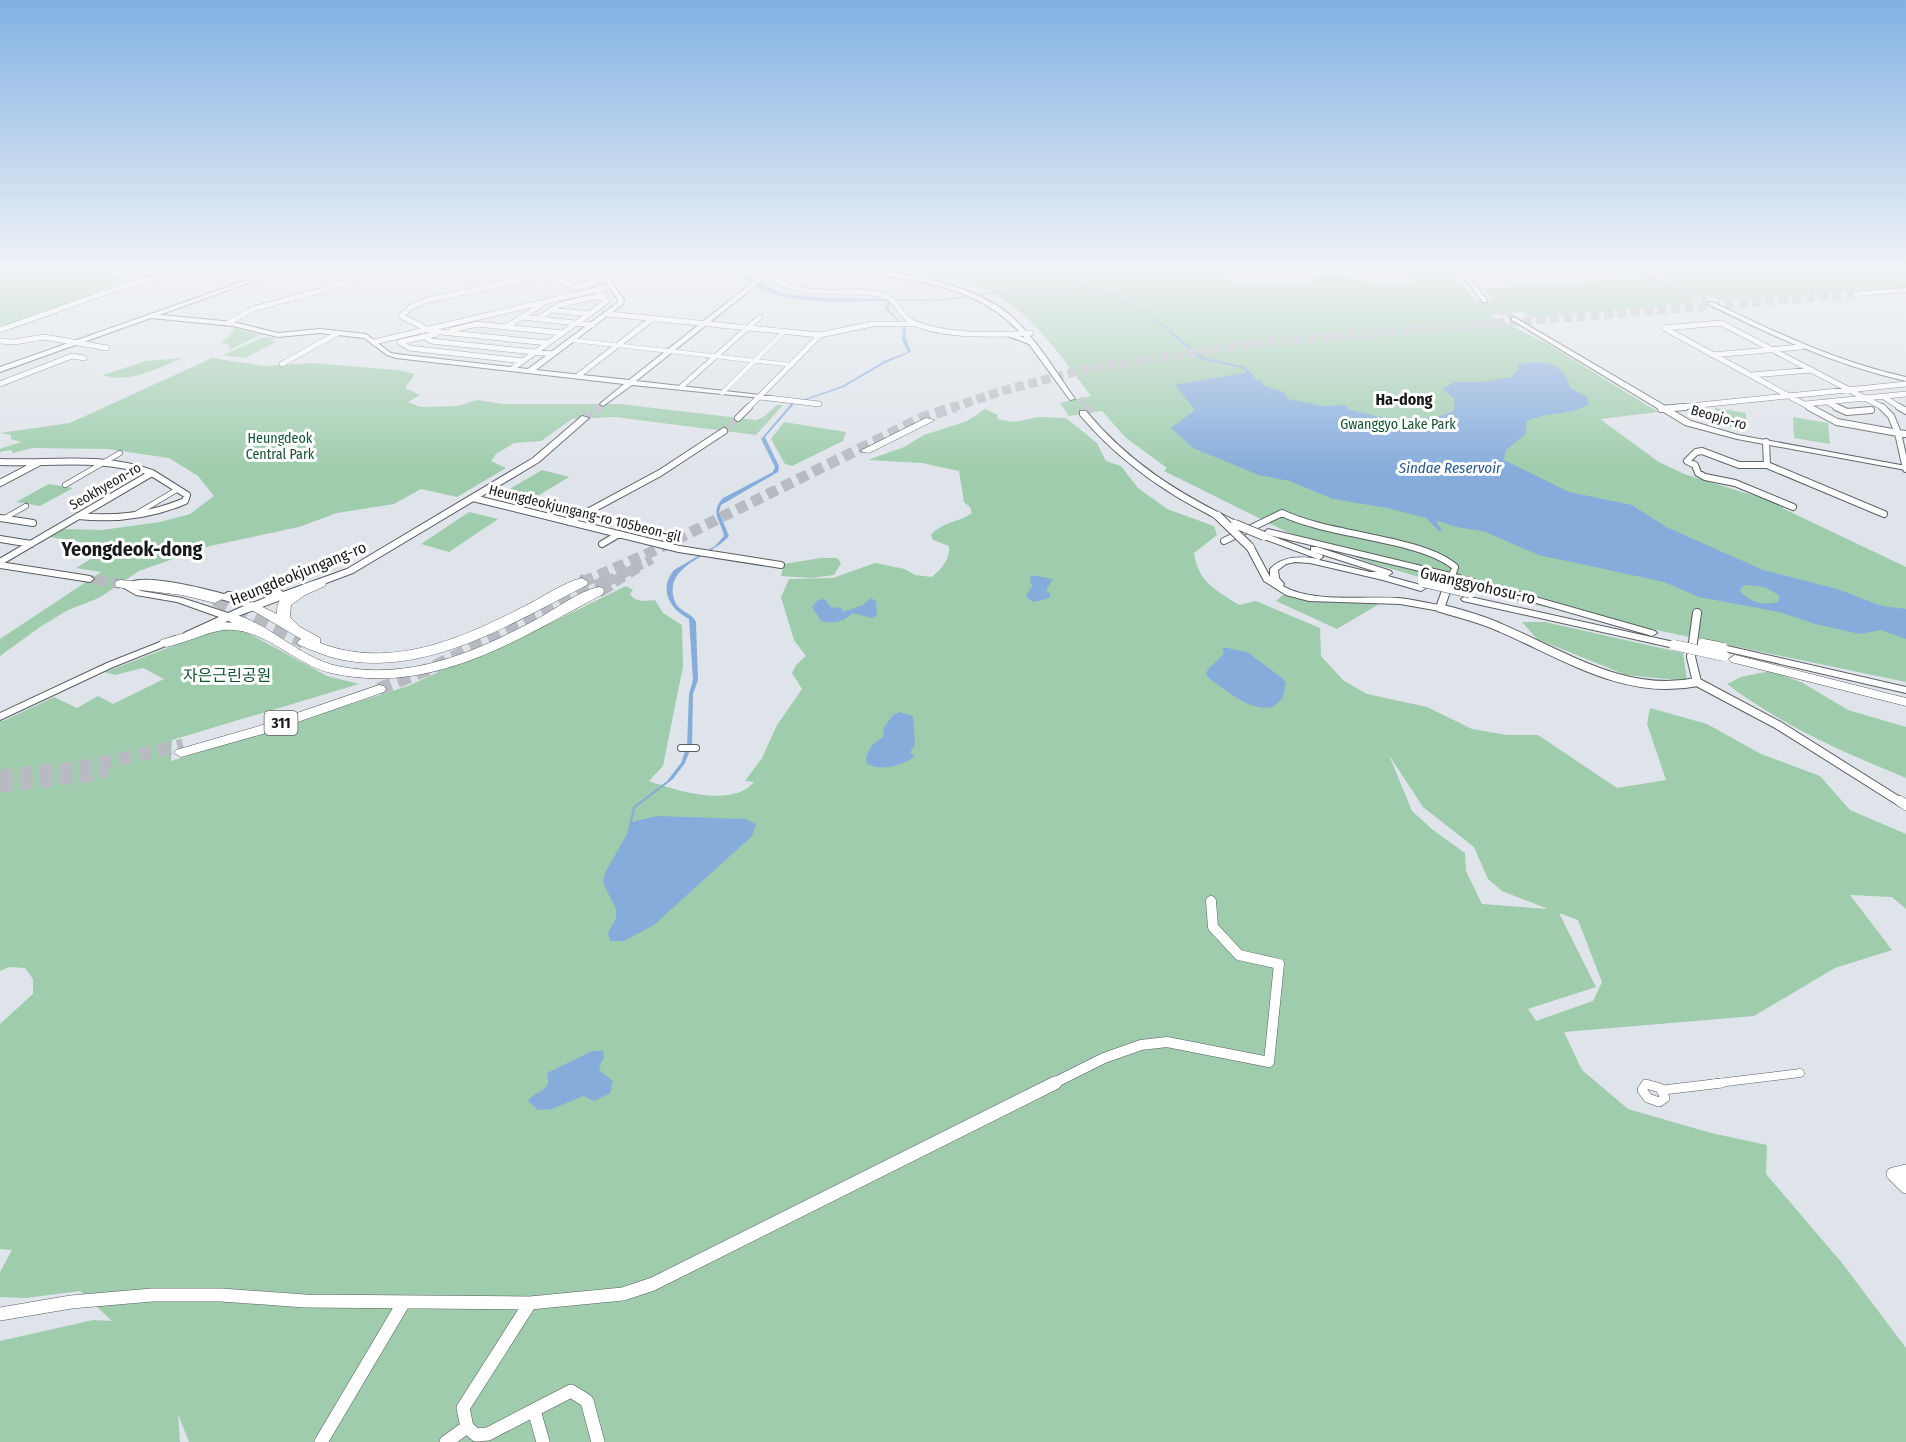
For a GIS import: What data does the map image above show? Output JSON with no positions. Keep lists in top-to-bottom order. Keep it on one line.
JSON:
{"streets":{"highway":["311"],"main road":["Beopjo-ro","Heungdeokjungang-ro","Gwanggyohosu-ro"],"street":["Seokhyeon-ro","Heungdeokjungang-ro 105beon-gil"]},"crossings":[["Heungdeokjungang-ro 105beon-gil","Heungdeokjungang-ro"]],"districts":["Ha-dong","Yeongdeok-dong"],"water":["Sindae Reservoir"],"parks":["Gwanggyo Lake Park","Heungdeok Central Park","자은근린공원"]}
